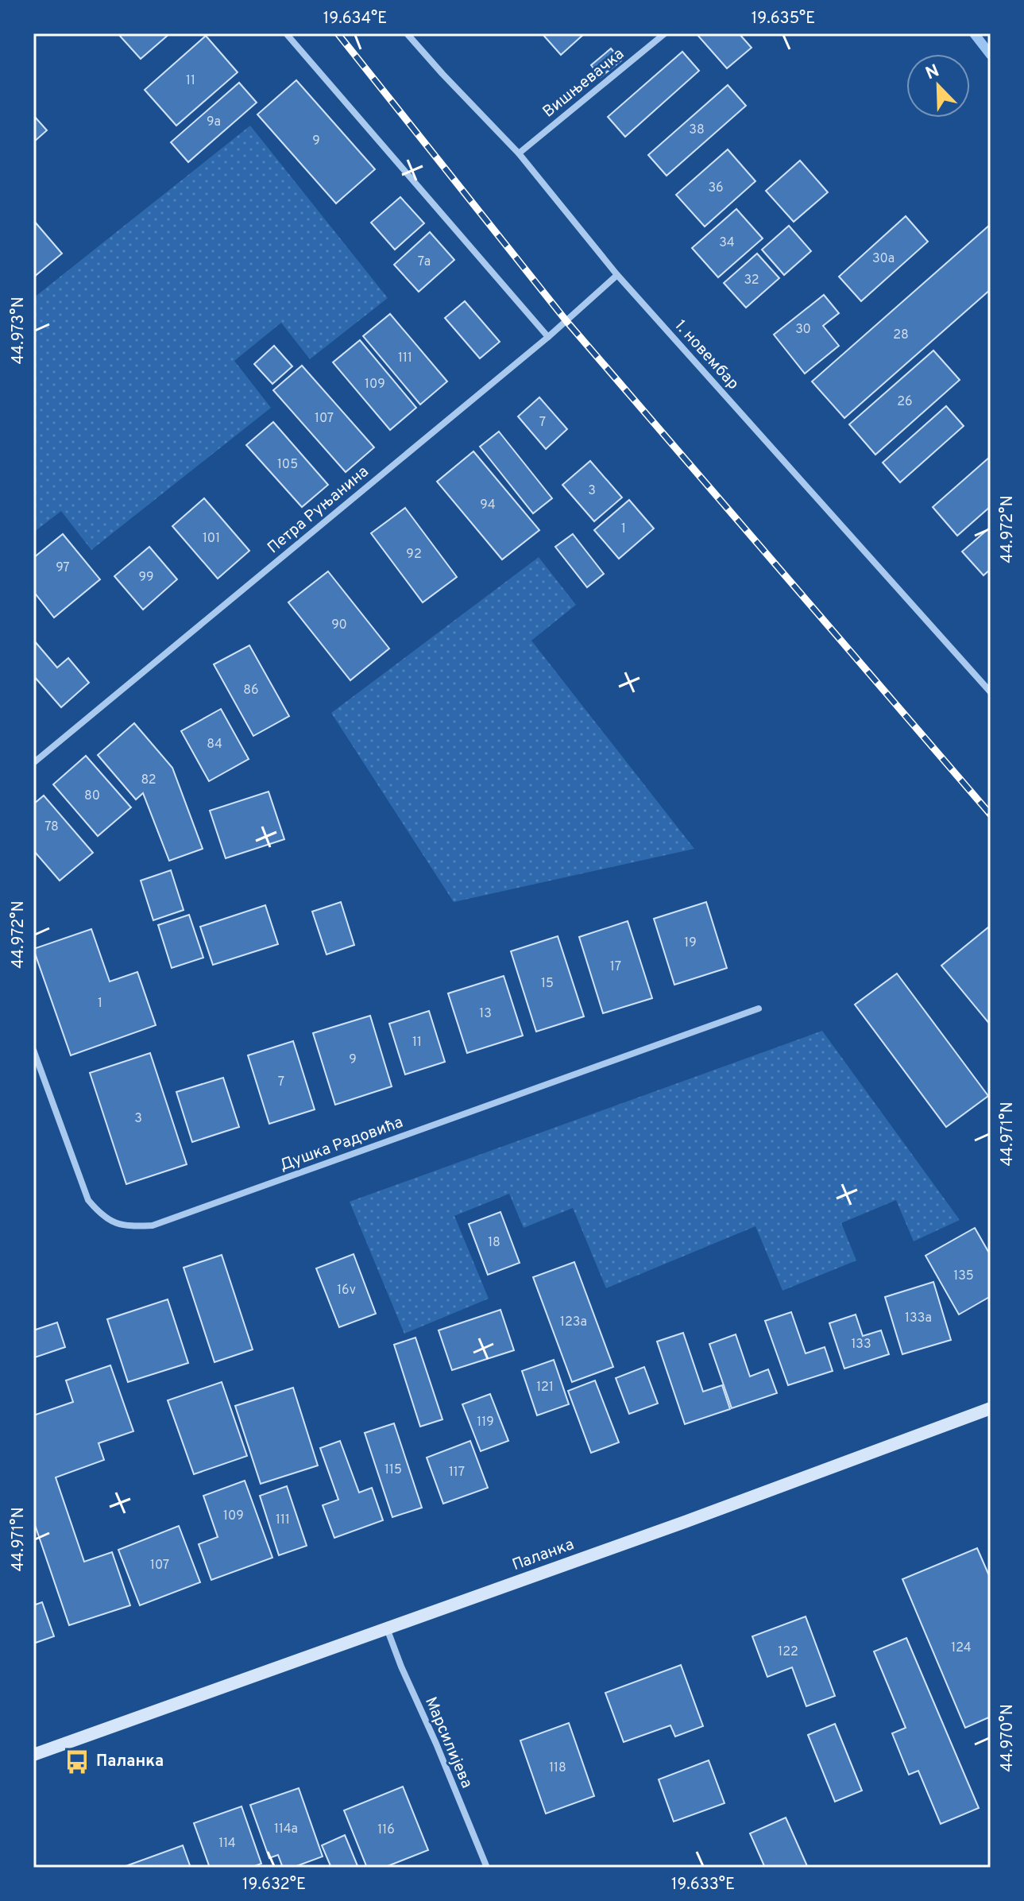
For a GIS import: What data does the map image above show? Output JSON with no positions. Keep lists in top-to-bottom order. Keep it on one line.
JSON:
{"streets":{"main road":["Паланка"],"street":["Вишњевачка","1. новембар","Петра Руњанина","Душка Радовића","Марсилијева"]},"crossings":[["Вишњевачка","1. новембар"],["1. новембар","Петра Руњанина"],["Паланка","Марсилијева"]],"places":{"bus stop":["Паланка"]},"house_numbers":["11","9a","38","9","36","34","30a","7a","32","30","28","111","109","26","107","7","105","3","94","1","101","92","97","99","90","86","84","82","80","78","19","17","15","1","13","11","9","7","3","18","135","16v","133a","123a","133","121","119","115","117","109","111","107","124","122","118","114a","116","114"],"north":"top left","coordinates":["19.634°E","19.635°E","44.973°N","44.972°N","44.971°N","44.970°N","19.632°E","19.633°E"]}
